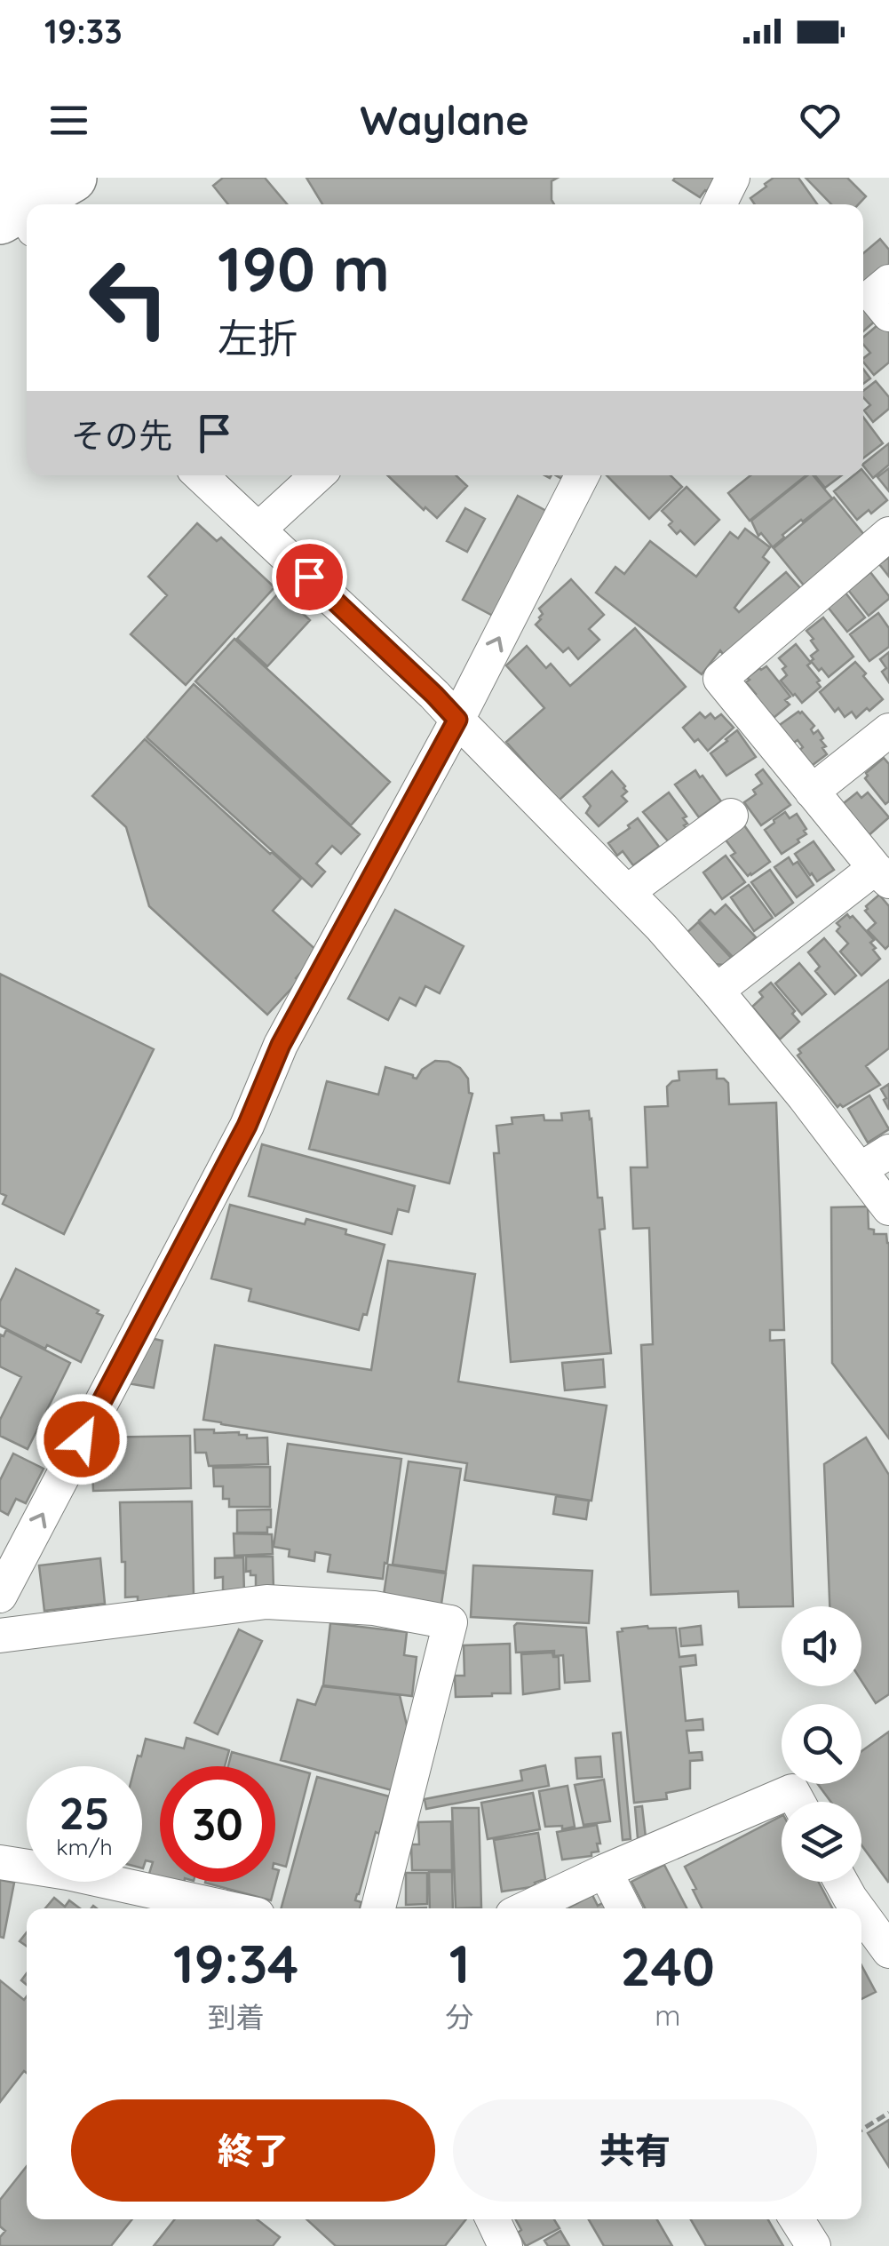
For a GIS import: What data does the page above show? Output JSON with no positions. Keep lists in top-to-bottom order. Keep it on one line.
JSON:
{"page":{"status":"19:33","header":"Waylane","turn":["190 m","左折"],"then":"その先","speed":"25 km/h","limit":"30","eta":["19:34","到着","1","分","240","m"],"buttons":["終了","共有"]}}
